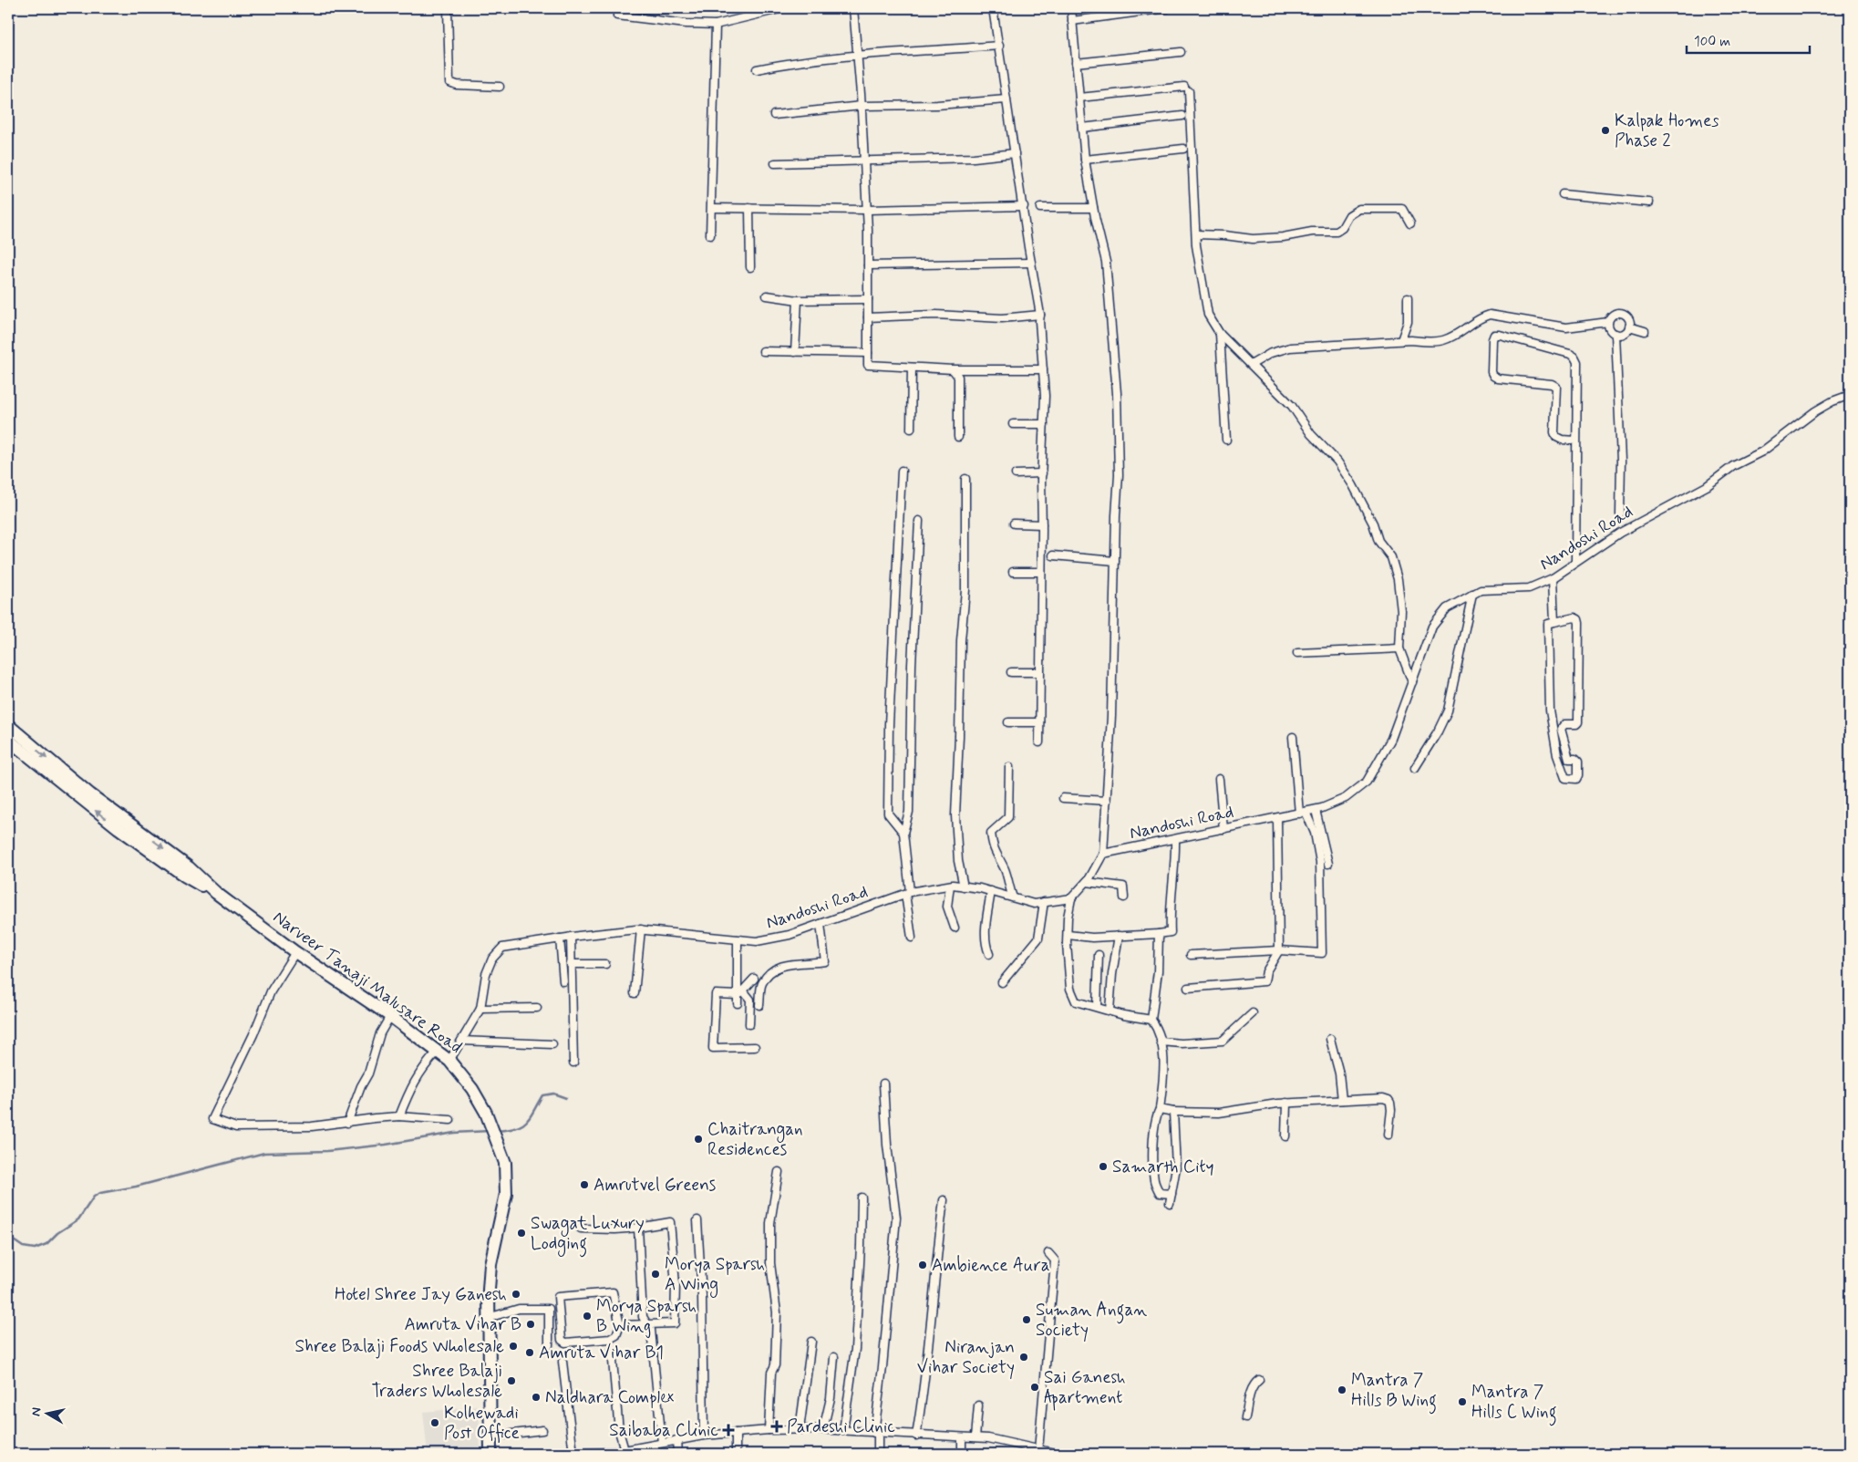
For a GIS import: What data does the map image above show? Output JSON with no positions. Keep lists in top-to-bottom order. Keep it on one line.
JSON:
{"streets":{"main road":["Narveer Tanaji Malusare Road"],"street":["Nandoshi Road"]},"crossings":[["Nandoshi Road","Narveer Tanaji Malusare Road"]],"places":{"other":["Kalpak Homes Phase 2","Chaitrangan Residences","Samarth City","Amrutvel Greens","Swagat Luxury Lodging","Ambience Aura","Morya Sparsh A Wing","Hotel Shree Jay Ganesh","Morya Sparsh B Wing","Suman Angan Society","Amruta Vihar B","Shree Balaji Foods Wholesale","Amruta Vihar B1","Niranjan Vihar Society","Shree Balaji Traders Wholesale","Sai Ganesh Apartment","Mantra 7 Hills B Wing","Naldhara Complex","Mantra 7 Hills C Wing","Kolhewadi Post Office"],"health":["Pardeshi Clinic","Saibaba Clinic"]},"scale_bar":"100 m","north":"left"}
